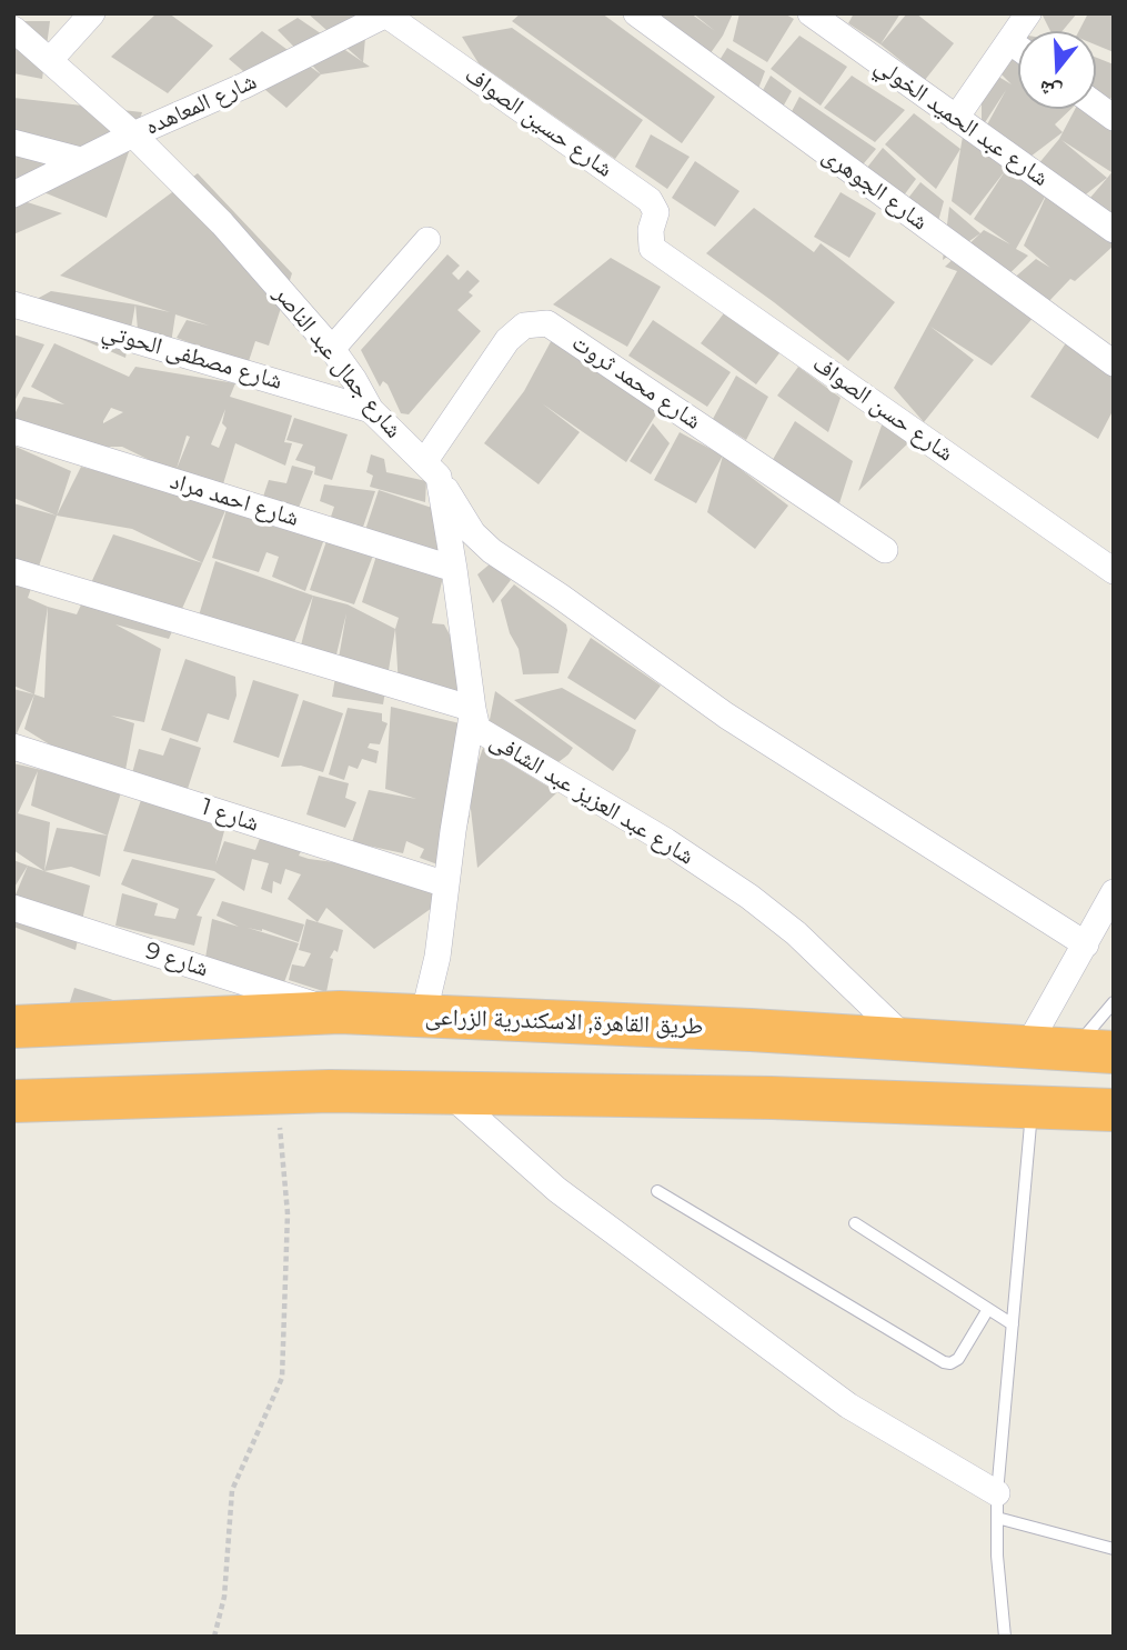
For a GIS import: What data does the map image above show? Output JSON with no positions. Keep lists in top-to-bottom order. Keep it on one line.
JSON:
{"streets":{"highway":["طريق القاهرة, الاسكندرية الزراعى"],"street":["شارع المعاهده","شارع حسين الصواف","شارع عبد الحميد الخولي","شارع الجوهرى","شارع مصطفى الحوتي","شارع جمال عبد الناصر","شارع محمد ثروت","شارع حسن الصواف","شارع احمد مراد","شارع عبد العزيز عبد الشافى","شارع 1","شارع 9"]},"crossings":[["شارع المعاهده","شارع حسين الصواف"],["شارع المعاهده","شارع جمال عبد الناصر"],["شارع حسين الصواف","شارع حسن الصواف"],["شارع مصطفى الحوتي","شارع جمال عبد الناصر"],["شارع جمال عبد الناصر","شارع محمد ثروت"],["شارع عبد العزيز عبد الشافى","طريق القاهرة, الاسكندرية الزراعى"],["شارع 9","طريق القاهرة, الاسكندرية الزراعى"]],"north":"bottom"}
